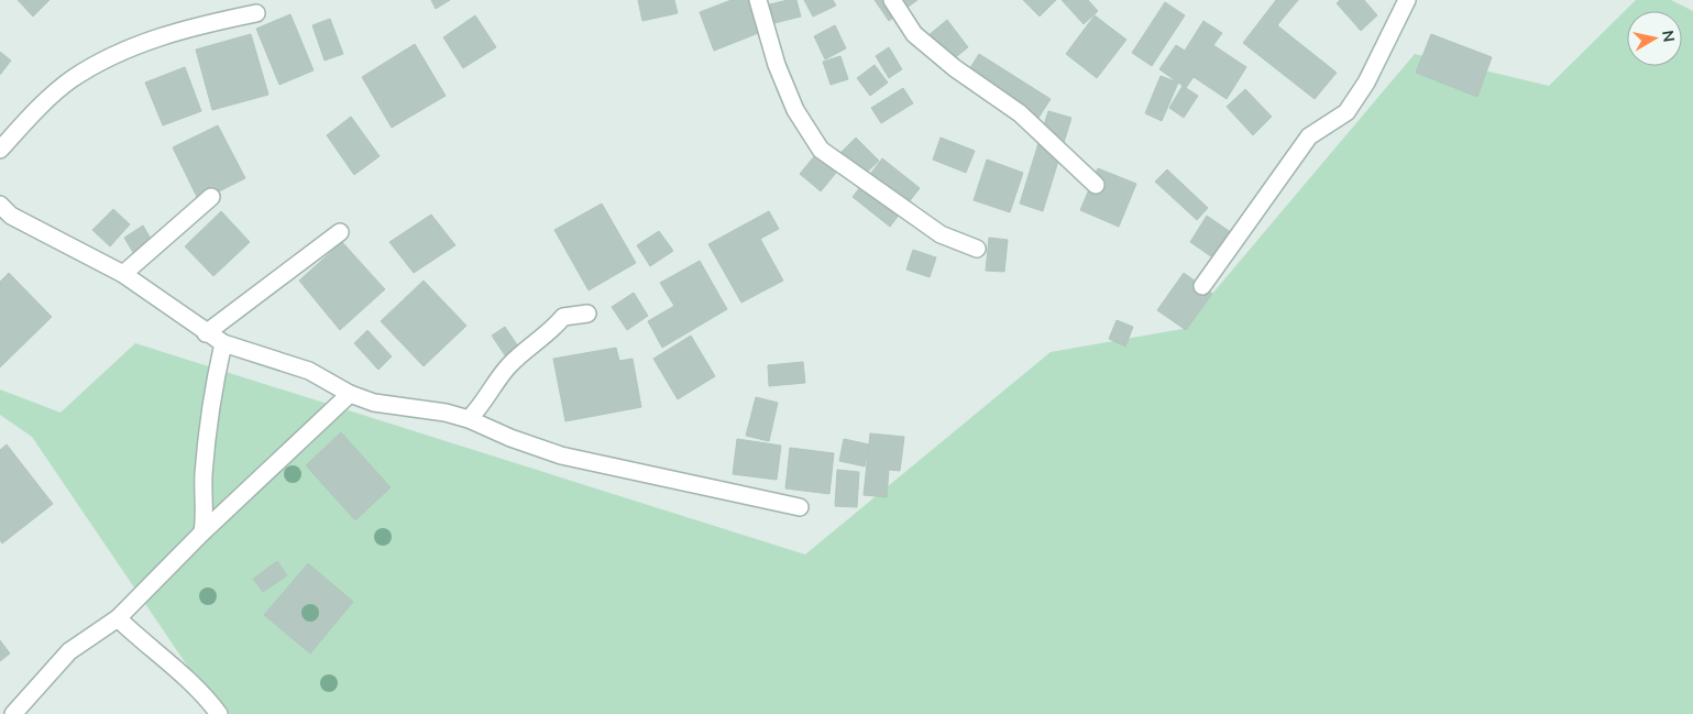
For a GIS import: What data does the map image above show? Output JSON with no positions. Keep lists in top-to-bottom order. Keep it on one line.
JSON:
{"north":"right"}
